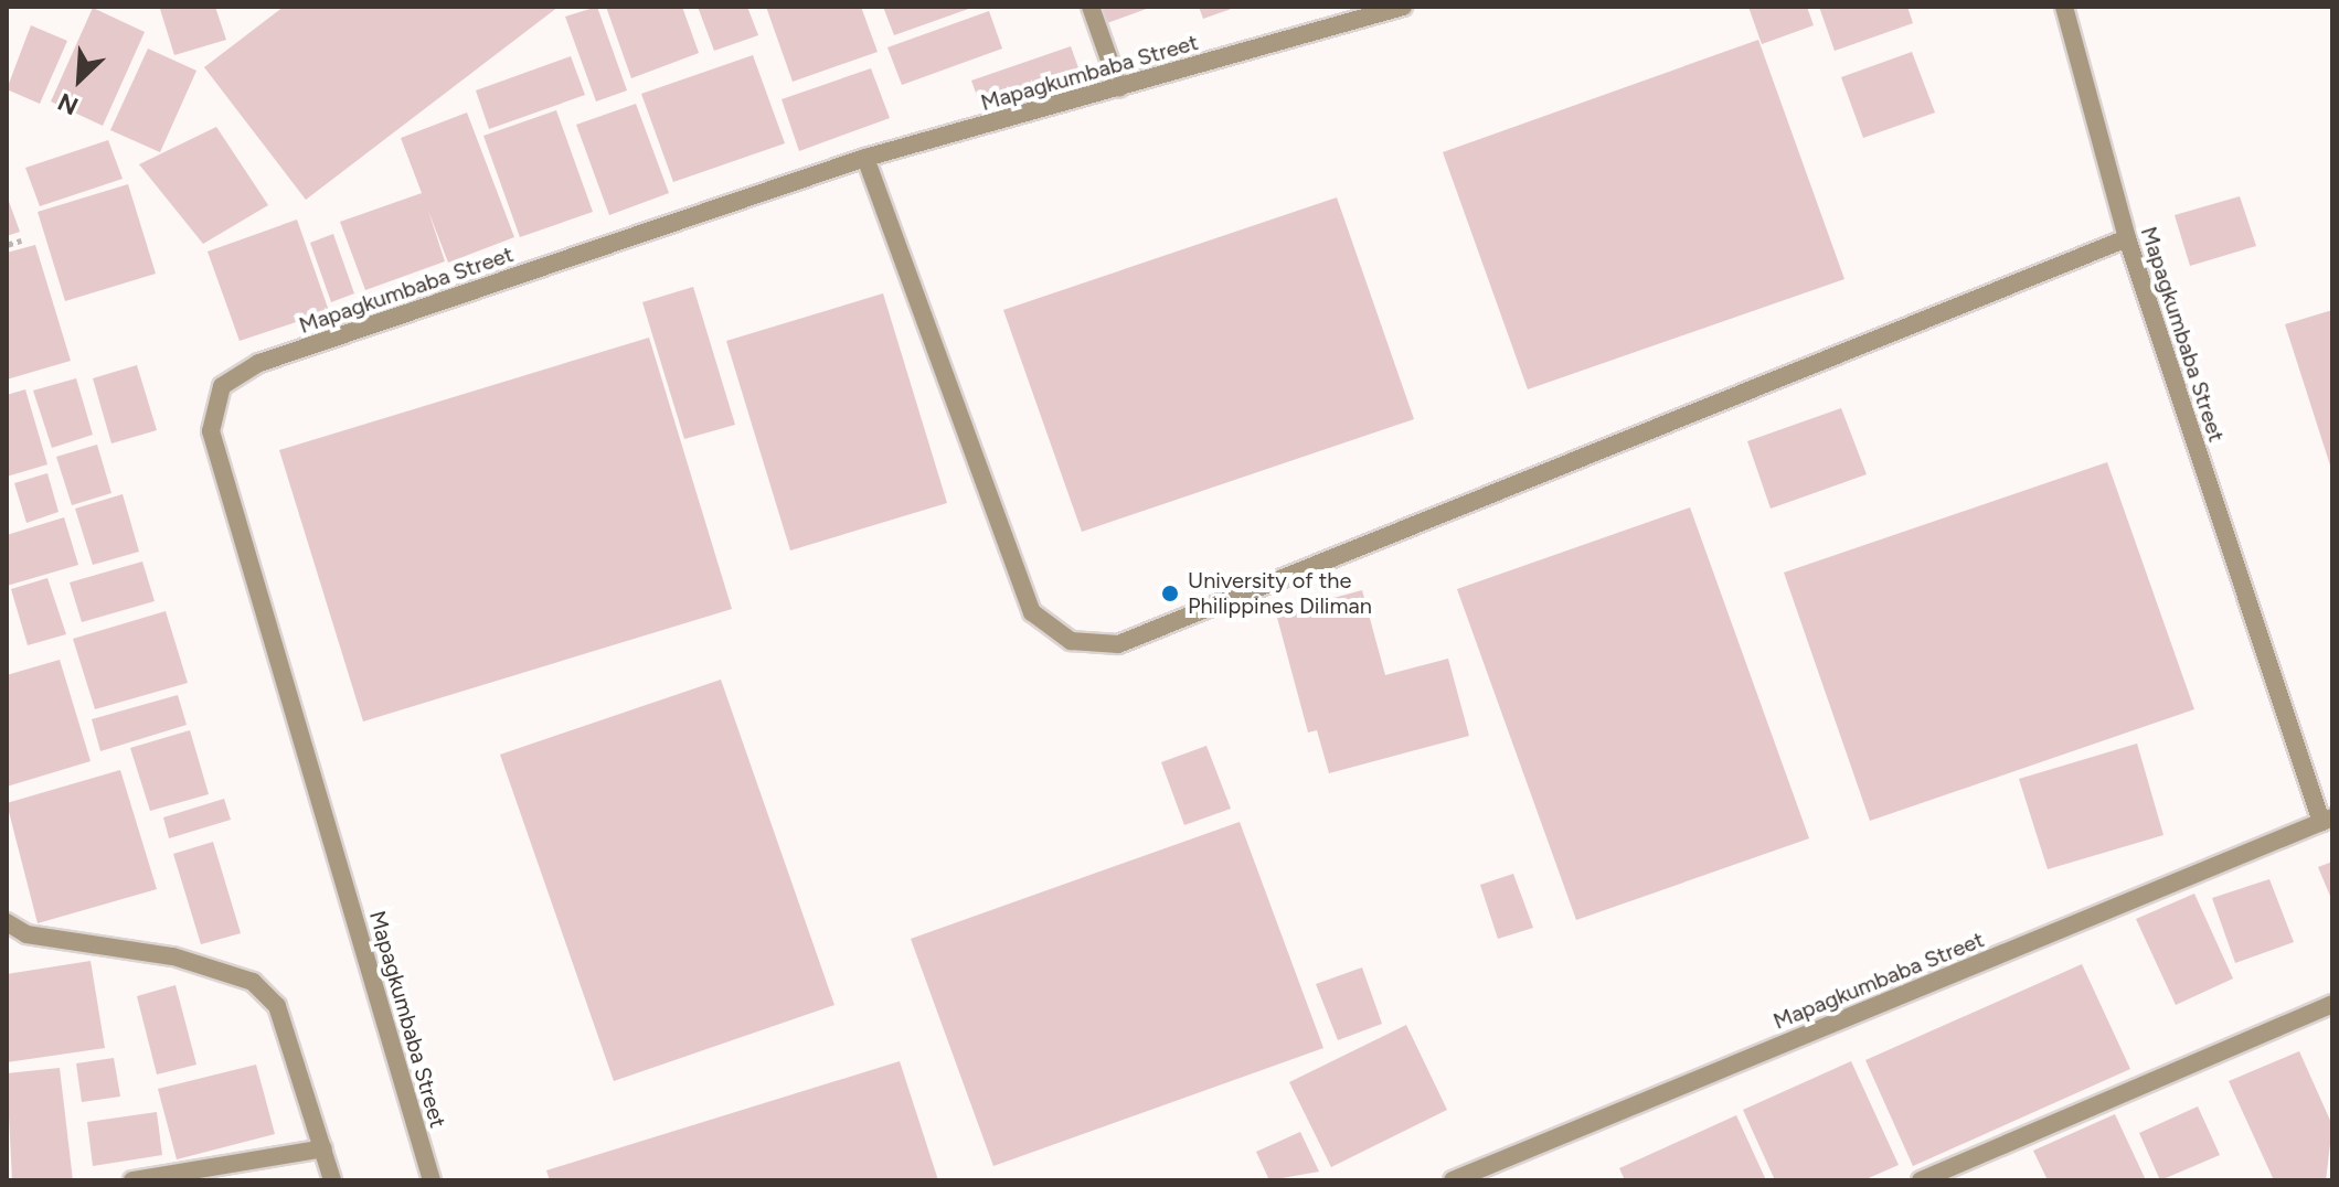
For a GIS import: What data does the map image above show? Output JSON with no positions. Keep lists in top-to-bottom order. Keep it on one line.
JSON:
{"streets":{"street":["Mapagkumbaba Street"]},"places":["University of the Philippines Diliman"],"north":"bottom left"}
